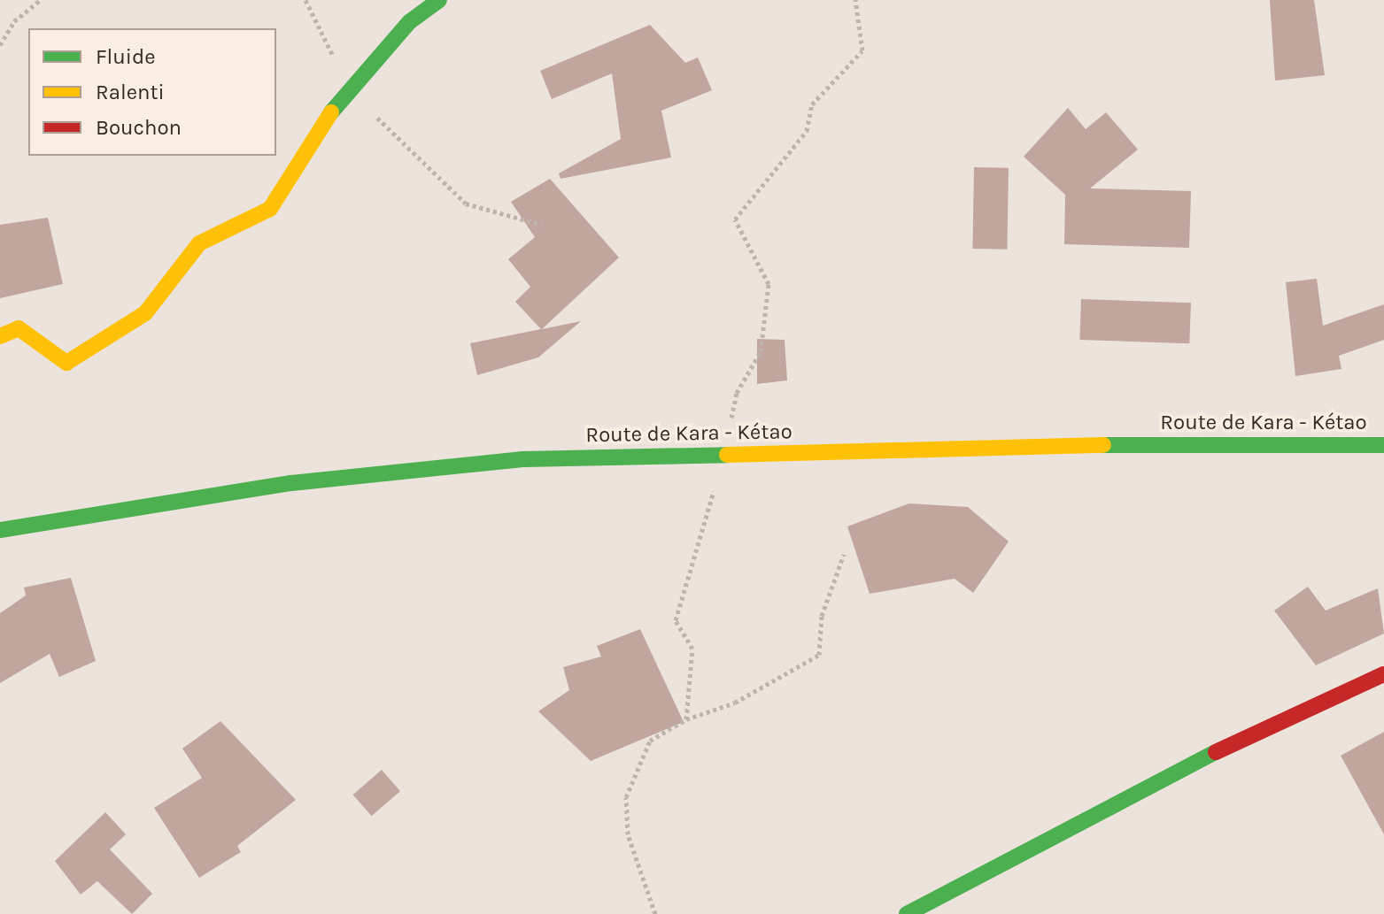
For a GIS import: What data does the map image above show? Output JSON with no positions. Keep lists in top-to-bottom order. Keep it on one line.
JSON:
{"streets":{"main road":["Route de Kara - Kétao"]},"legend":["Fluide","Ralenti","Bouchon"]}
